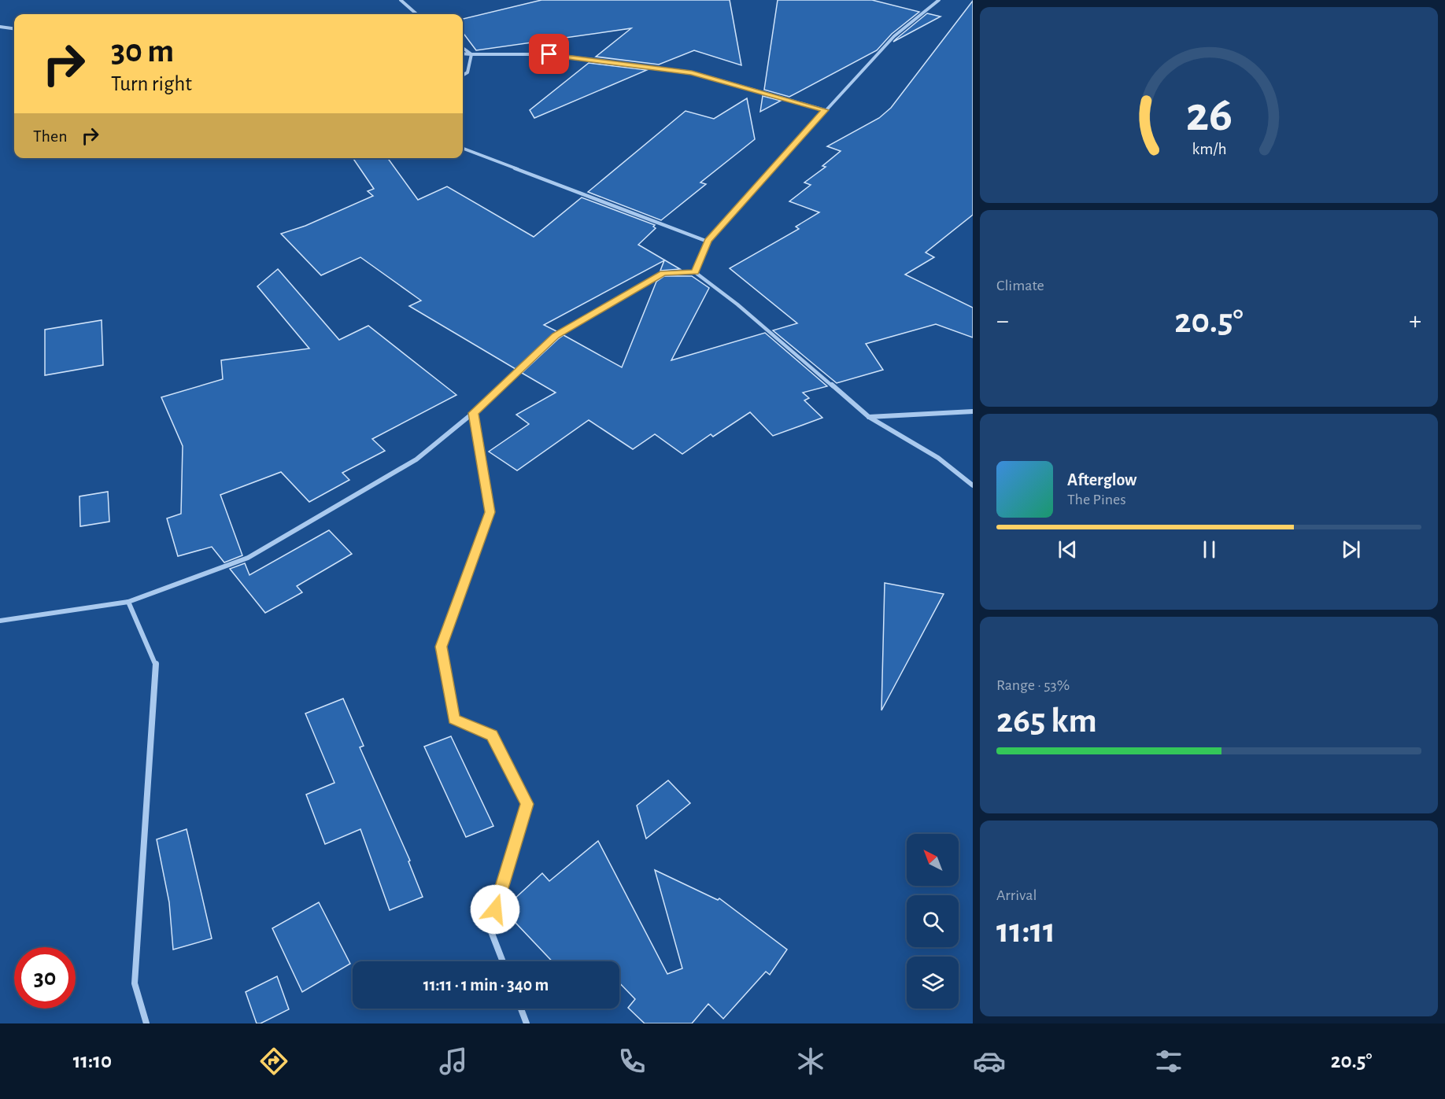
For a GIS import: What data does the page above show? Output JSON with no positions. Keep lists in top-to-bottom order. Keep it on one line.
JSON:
{"north":"top left","page":{"turn":["30 m","Turn right"],"then":"Then","tile":["Climate",["Range · 53%","265 km"],["Arrival","11:11"]],"heat":["−","20.5°","+"],"song":["Afterglow","The Pines"],"limit":"30","trip":"11:11 · 1 min · 340 m","tabs":["11:10","20.5°"],"gauge":["26","km/h"]}}
